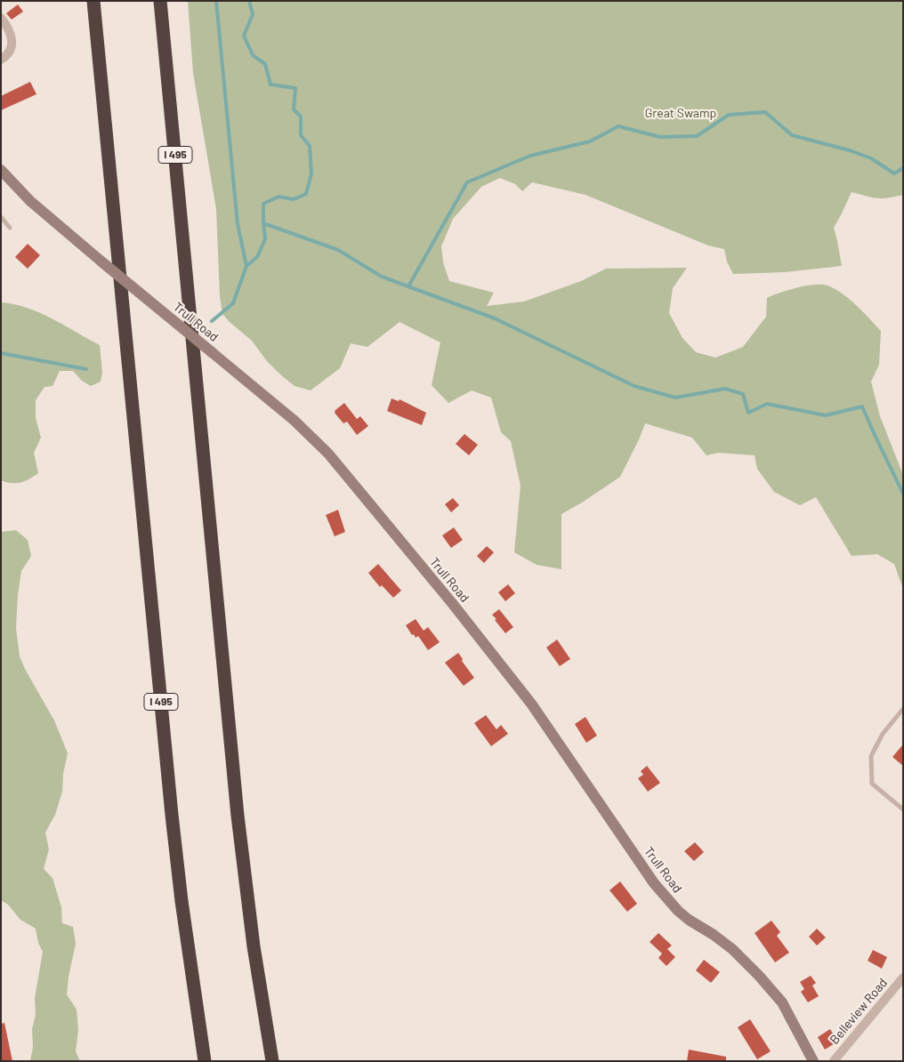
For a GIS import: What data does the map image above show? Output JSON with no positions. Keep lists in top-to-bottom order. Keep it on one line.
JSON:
{"streets":{"highway":["I 495"],"street":["Trull Road","Belleview Road"]},"parks":["Great Swamp"]}
